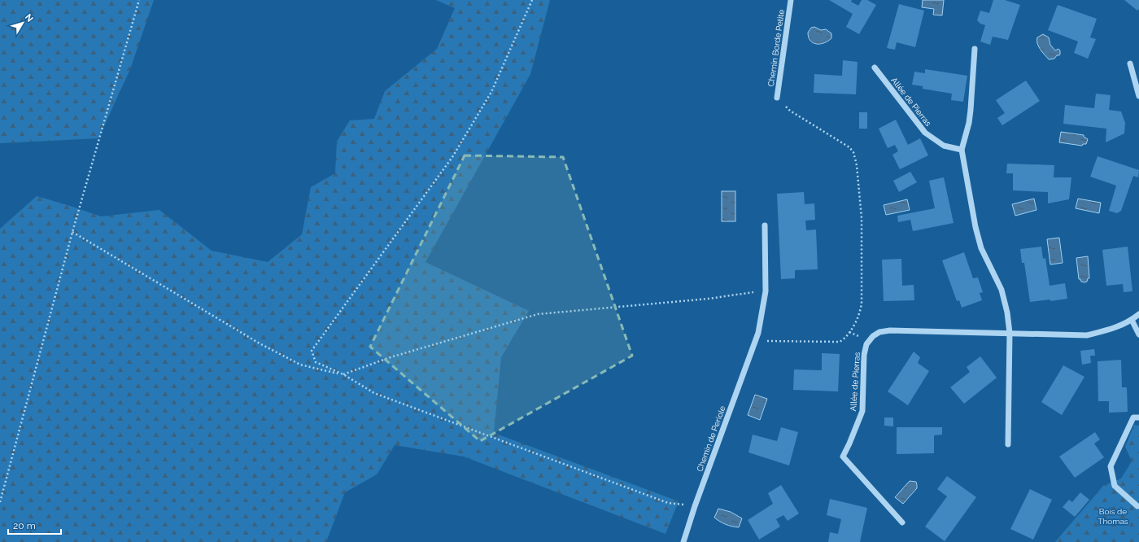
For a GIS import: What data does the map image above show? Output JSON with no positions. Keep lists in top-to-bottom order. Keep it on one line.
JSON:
{"streets":{"street":["Chemin Borde Petite","Allée de Pierras","Chemin de Periole"]},"parks":["Bois de Thomas"],"scale_bar":"20 m","north":"top right"}
